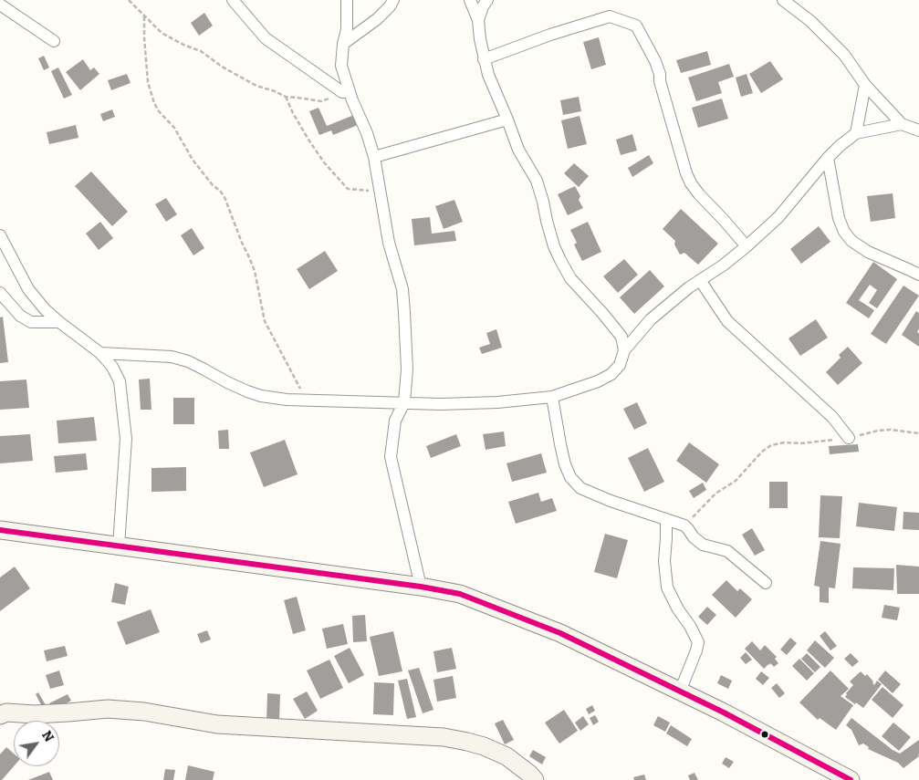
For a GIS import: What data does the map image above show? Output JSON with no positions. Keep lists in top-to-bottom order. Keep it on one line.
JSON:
{"north":"top right"}
